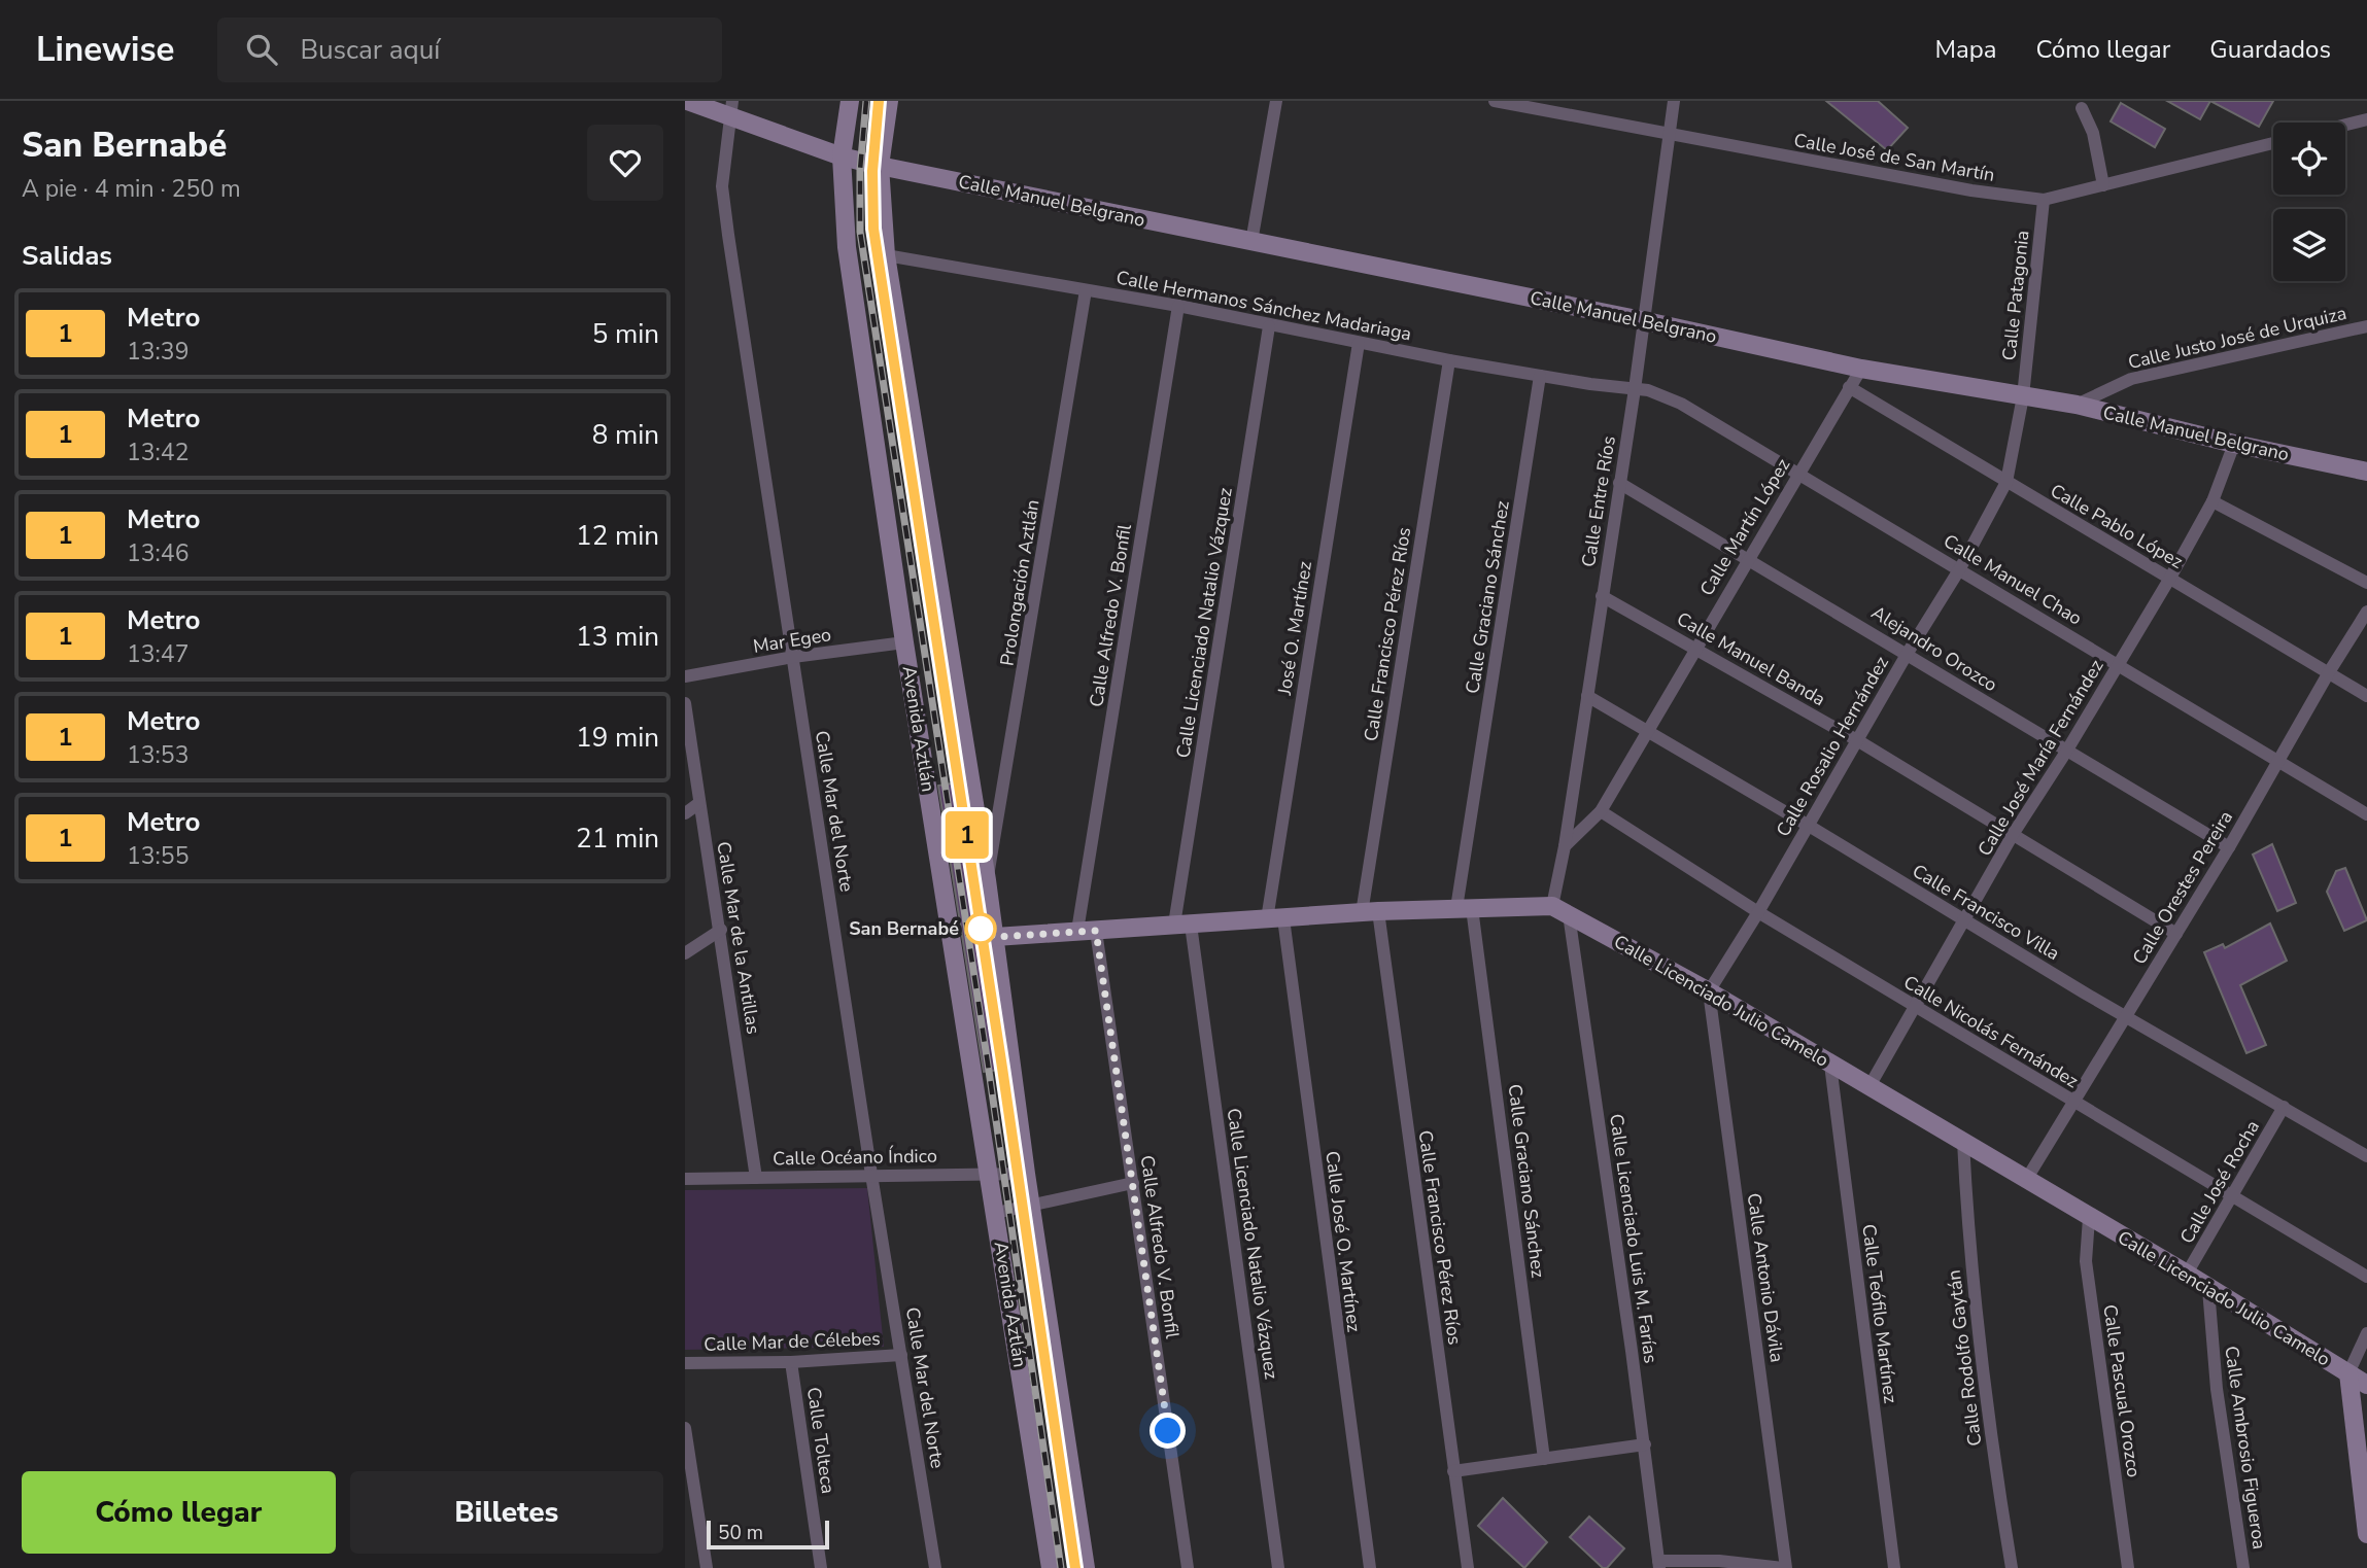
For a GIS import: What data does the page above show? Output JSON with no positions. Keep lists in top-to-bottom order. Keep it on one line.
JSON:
{"streets":{"street":["Calle José de San Martín","Calle Manuel Belgrano","Calle Patagonia","Calle Hermanos Sánchez Madariaga","Calle Justo José de Urquiza","Calle Entre Ríos","Calle Pablo López","Calle Martín López","Calle Manuel Chao","Prolongación Aztlán","Calle Graciano Sánchez","Calle Alfredo V. Bonfil","Calle Licenciado Natalio Vázquez","José O. Martínez","Calle Francisco Pérez Ríos","Mar Egeo","Alejandro Orozco","Calle Manuel Banda","Avenida Aztlán","Calle Rosalio Hernández","Calle José María Fernández","Calle Mar del Norte","Calle Orestes Pereira","Calle Francisco Villa","Calle Mar de la Antillas","Calle Licenciado Julio Camelo","Calle Nicolás Fernández","Calle Océano Índico","Calle José Rocha","Calle Licenciado Luis M. Farías","Calle José O. Martínez","Calle Antonio Dávila","Calle Teófilo Martínez","Calle Mar de Célebes","Calle Rodolfo Gaytán","Calle Pascual Orozco","Calle Tolteca","Calle Ambrosio Figueroa"]},"crossings":[["Calle José de San Martín","Calle Patagonia"],["Calle José de San Martín","Calle Entre Ríos"],["Calle Manuel Belgrano","Calle Patagonia"],["Calle Manuel Belgrano","Calle Justo José de Urquiza"],["Calle Manuel Belgrano","Calle Entre Ríos"],["Calle Manuel Belgrano","Calle Martín López"],["Calle Manuel Belgrano","Avenida Aztlán"],["Calle Manuel Belgrano","Calle Rosalio Hernández"],["Calle Manuel Belgrano","Calle José María Fernández"],["Calle Manuel Belgrano","Calle Mar del Norte"],["Calle Patagonia","Calle Rosalio Hernández"],["Calle Hermanos Sánchez Madariaga","Calle Entre Ríos"],["Calle Hermanos Sánchez Madariaga","Calle Manuel Chao"],["Calle Hermanos Sánchez Madariaga","Prolongación Aztlán"],["Calle Hermanos Sánchez Madariaga","Calle Graciano Sánchez"],["Calle Hermanos Sánchez Madariaga","Calle Alfredo V. Bonfil"],["Calle Hermanos Sánchez Madariaga","Calle Licenciado Natalio Vázquez"],["Calle Hermanos Sánchez Madariaga","José O. Martínez"],["Calle Hermanos Sánchez Madariaga","Calle Francisco Pérez Ríos"],["Calle Hermanos Sánchez Madariaga","Avenida Aztlán"],["Calle Entre Ríos","Calle Martín López"],["Calle Entre Ríos","Calle Manuel Chao"],["Calle Entre Ríos","Alejandro Orozco"],["Calle Entre Ríos","Calle Manuel Banda"],["Calle Entre Ríos","Calle Francisco Villa"],["Calle Entre Ríos","Calle Licenciado Julio Camelo"],["Calle Entre Ríos","Calle Licenciado Luis M. Farías"],["Calle Pablo López","Calle Martín López"],["Calle Pablo López","Calle Rosalio Hernández"],["Calle Pablo López","Calle José María Fernández"],["Calle Pablo López","Calle Orestes Pereira"],["Calle Martín López","Calle Manuel Chao"],["Calle Martín López","Alejandro Orozco"],["Calle Martín López","Calle Manuel Banda"],["Calle Martín López","Calle Francisco Villa"],["Calle Martín López","Calle Nicolás Fernández"],["Calle Manuel Chao","Calle Rosalio Hernández"],["Calle Manuel Chao","Calle José María Fernández"],["Calle Manuel Chao","Calle Orestes Pereira"],["Prolongación Aztlán","Avenida Aztlán"],["José O. Martínez","Calle José O. Martínez"],["Mar Egeo","Avenida Aztlán"],["Mar Egeo","Calle Mar del Norte"],["Alejandro Orozco","Calle Rosalio Hernández"],["Alejandro Orozco","Calle José María Fernández"],["Alejandro Orozco","Calle Orestes Pereira"],["Calle Manuel Banda","Calle Rosalio Hernández"],["Calle Manuel Banda","Calle José María Fernández"],["Calle Manuel Banda","Calle Orestes Pereira"],["Avenida Aztlán","Calle Océano Índico"],["Calle Rosalio Hernández","Calle Francisco Villa"],["Calle Rosalio Hernández","Calle Licenciado Julio Camelo"],["Calle Rosalio Hernández","Calle Nicolás Fernández"],["Calle Rosalio Hernández","Calle Antonio Dávila"],["Calle José María Fernández","Calle Francisco Villa"],["Calle José María Fernández","Calle Licenciado Julio Camelo"],["Calle José María Fernández","Calle Nicolás Fernández"],["Calle Mar del Norte","Calle Océano Índico"],["Calle Mar del Norte","Calle Mar de Célebes"],["Calle Orestes Pereira","Calle Francisco Villa"],["Calle Orestes Pereira","Calle Licenciado Julio Camelo"],["Calle Orestes Pereira","Calle Nicolás Fernández"],["Calle Francisco Villa","Calle José Rocha"],["Calle Mar de la Antillas","Calle Océano Índico"],["Calle Licenciado Julio Camelo","Calle José Rocha"],["Calle Licenciado Julio Camelo","Calle Licenciado Luis M. Farías"],["Calle Licenciado Julio Camelo","Calle Antonio Dávila"],["Calle Licenciado Julio Camelo","Calle Teófilo Martínez"],["Calle Licenciado Julio Camelo","Calle Rodolfo Gaytán"],["Calle Licenciado Julio Camelo","Calle Pascual Orozco"],["Calle Licenciado Julio Camelo","Calle Ambrosio Figueroa"],["Calle Nicolás Fernández","Calle José Rocha"],["Calle Mar de Célebes","Calle Tolteca"]],"places":["San Bernabé"],"lines":["metro line 1"],"scale_bar":"50 m","page":{"header":"Linewise","search":"Buscar aquí","nav":["Mapa","Cómo llegar","Guardados"],"heading":[["San Bernabé","A pie · 4 min · 250 m"],"Salidas"],"on_map":"1","list":[{"mark":"1","name":"Metro","note":"13:39","value":"5 min"},{"mark":"1","name":"Metro","note":"13:42","value":"8 min"},{"mark":"1","name":"Metro","note":"13:46","value":"12 min"},{"mark":"1","name":"Metro","note":"13:47","value":"13 min"},{"mark":"1","name":"Metro","note":"13:53","value":"19 min"},{"mark":"1","name":"Metro","note":"13:55","value":"21 min"}],"buttons":["Cómo llegar","Billetes"],"scale":"50 m"}}
